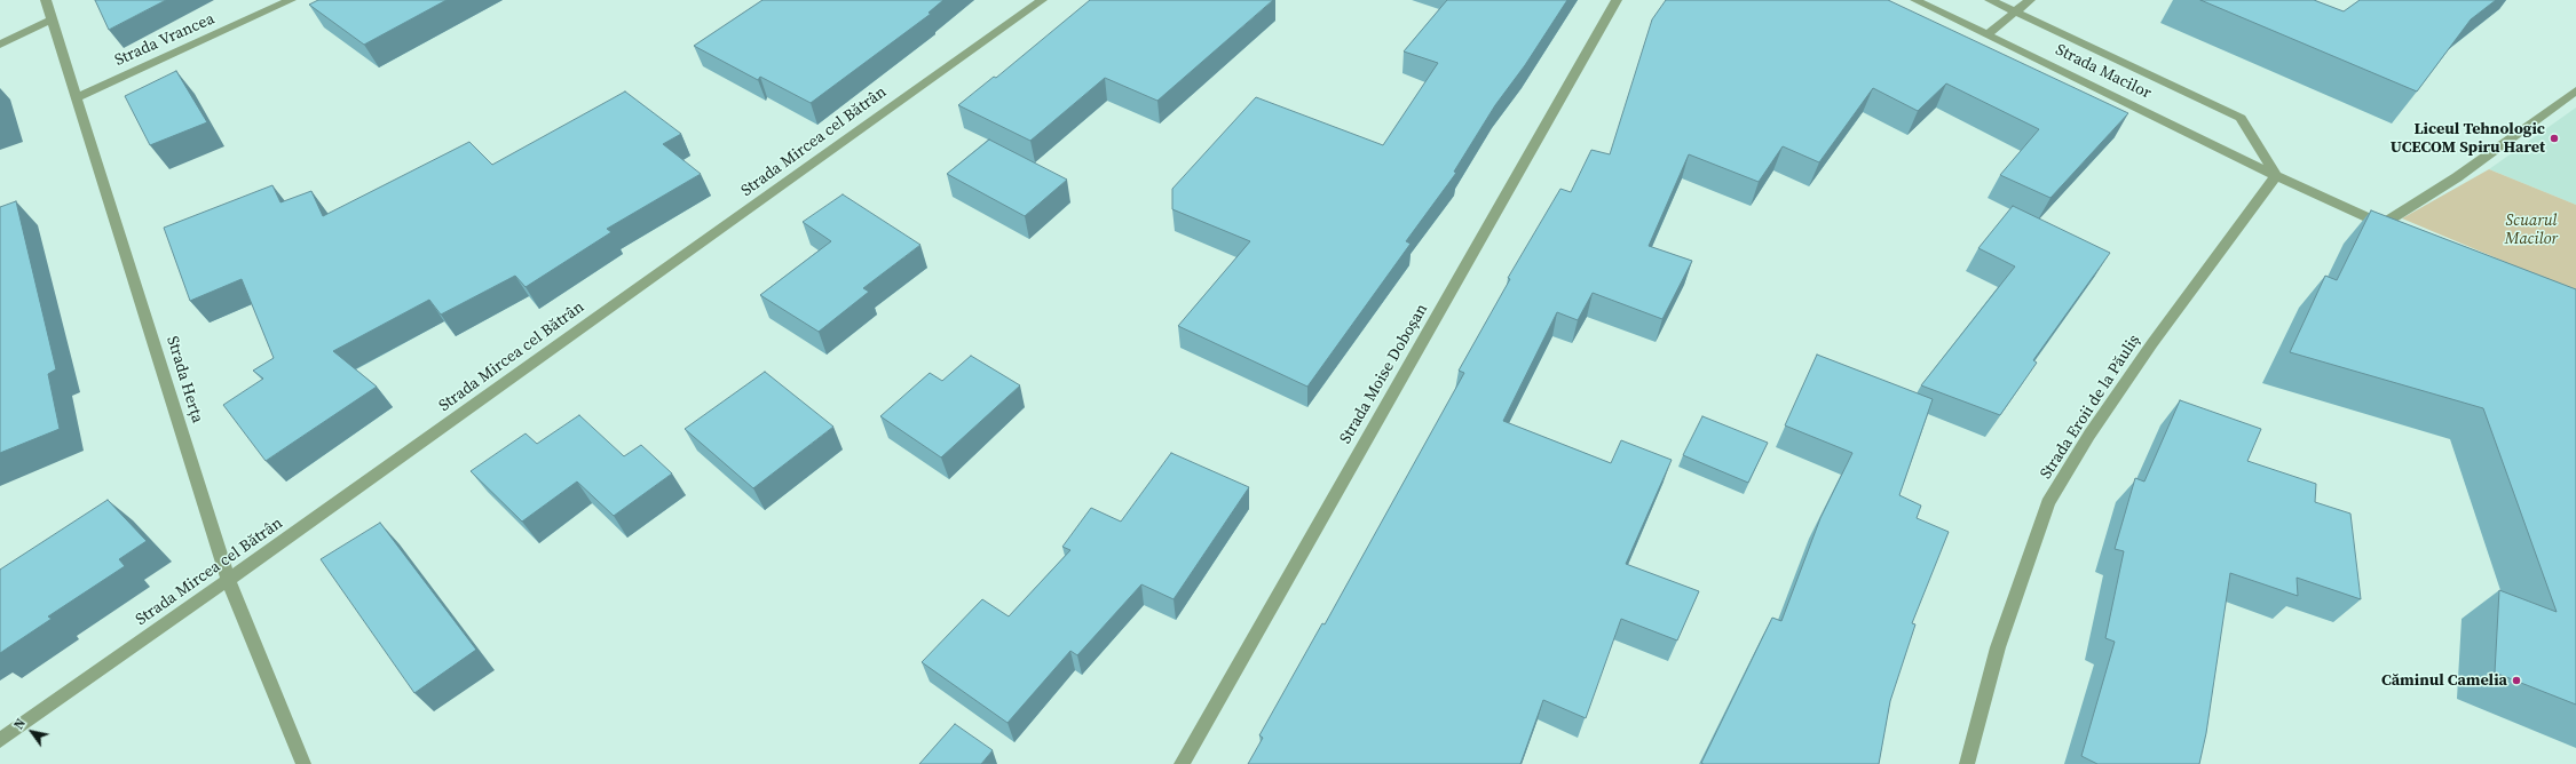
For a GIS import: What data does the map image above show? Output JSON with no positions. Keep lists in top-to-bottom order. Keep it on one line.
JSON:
{"streets":{"street":["Strada Vrancea","Strada Macilor","Strada Mircea cel Bătrân","Strada Moise Doboșan","Strada Herța","Strada Eroii de la Păuliș"]},"crossings":[["Strada Vrancea","Strada Herța"],["Strada Macilor","Strada Eroii de la Păuliș"],["Strada Mircea cel Bătrân","Strada Herța"]],"parks":["Scuarul Macilor"],"places":["Liceul Tehnologic UCECOM Spiru Haret","Căminul Camelia"],"north":"top left"}
